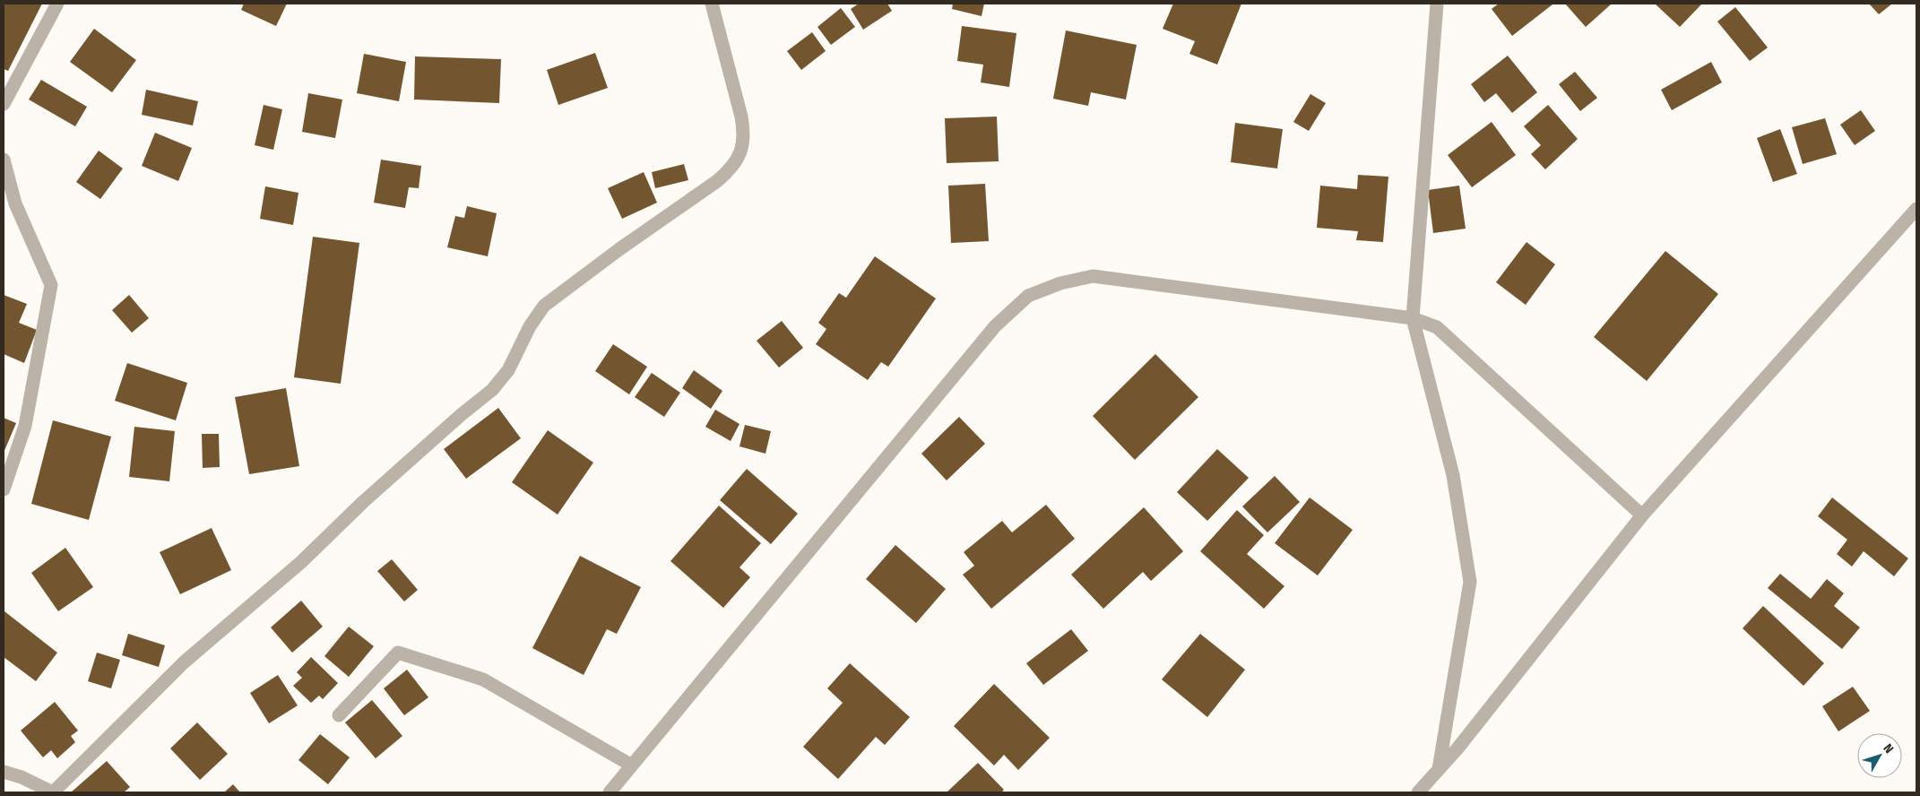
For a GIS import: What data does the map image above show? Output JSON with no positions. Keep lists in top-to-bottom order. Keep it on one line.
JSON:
{"north":"top right"}
